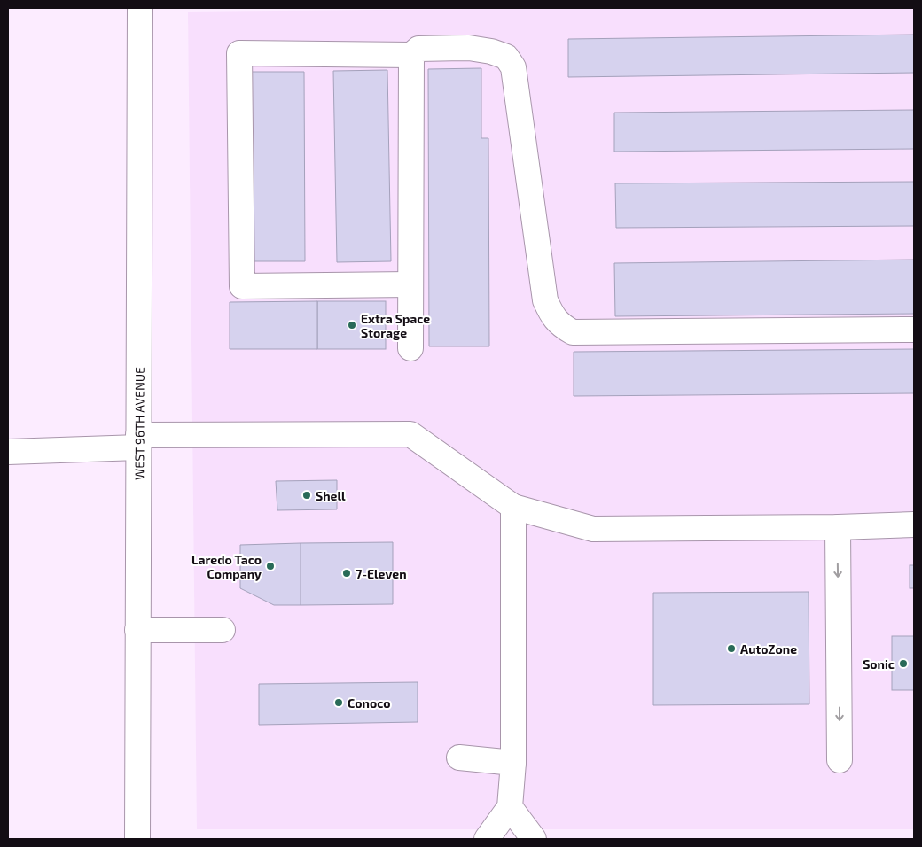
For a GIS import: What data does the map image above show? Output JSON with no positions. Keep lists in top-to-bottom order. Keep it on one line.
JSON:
{"streets":{"street":["WEST 96TH AVENUE"]},"places":["Extra Space Storage","Shell","Laredo Taco Company","7-Eleven","AutoZone","Sonic","Conoco"]}
